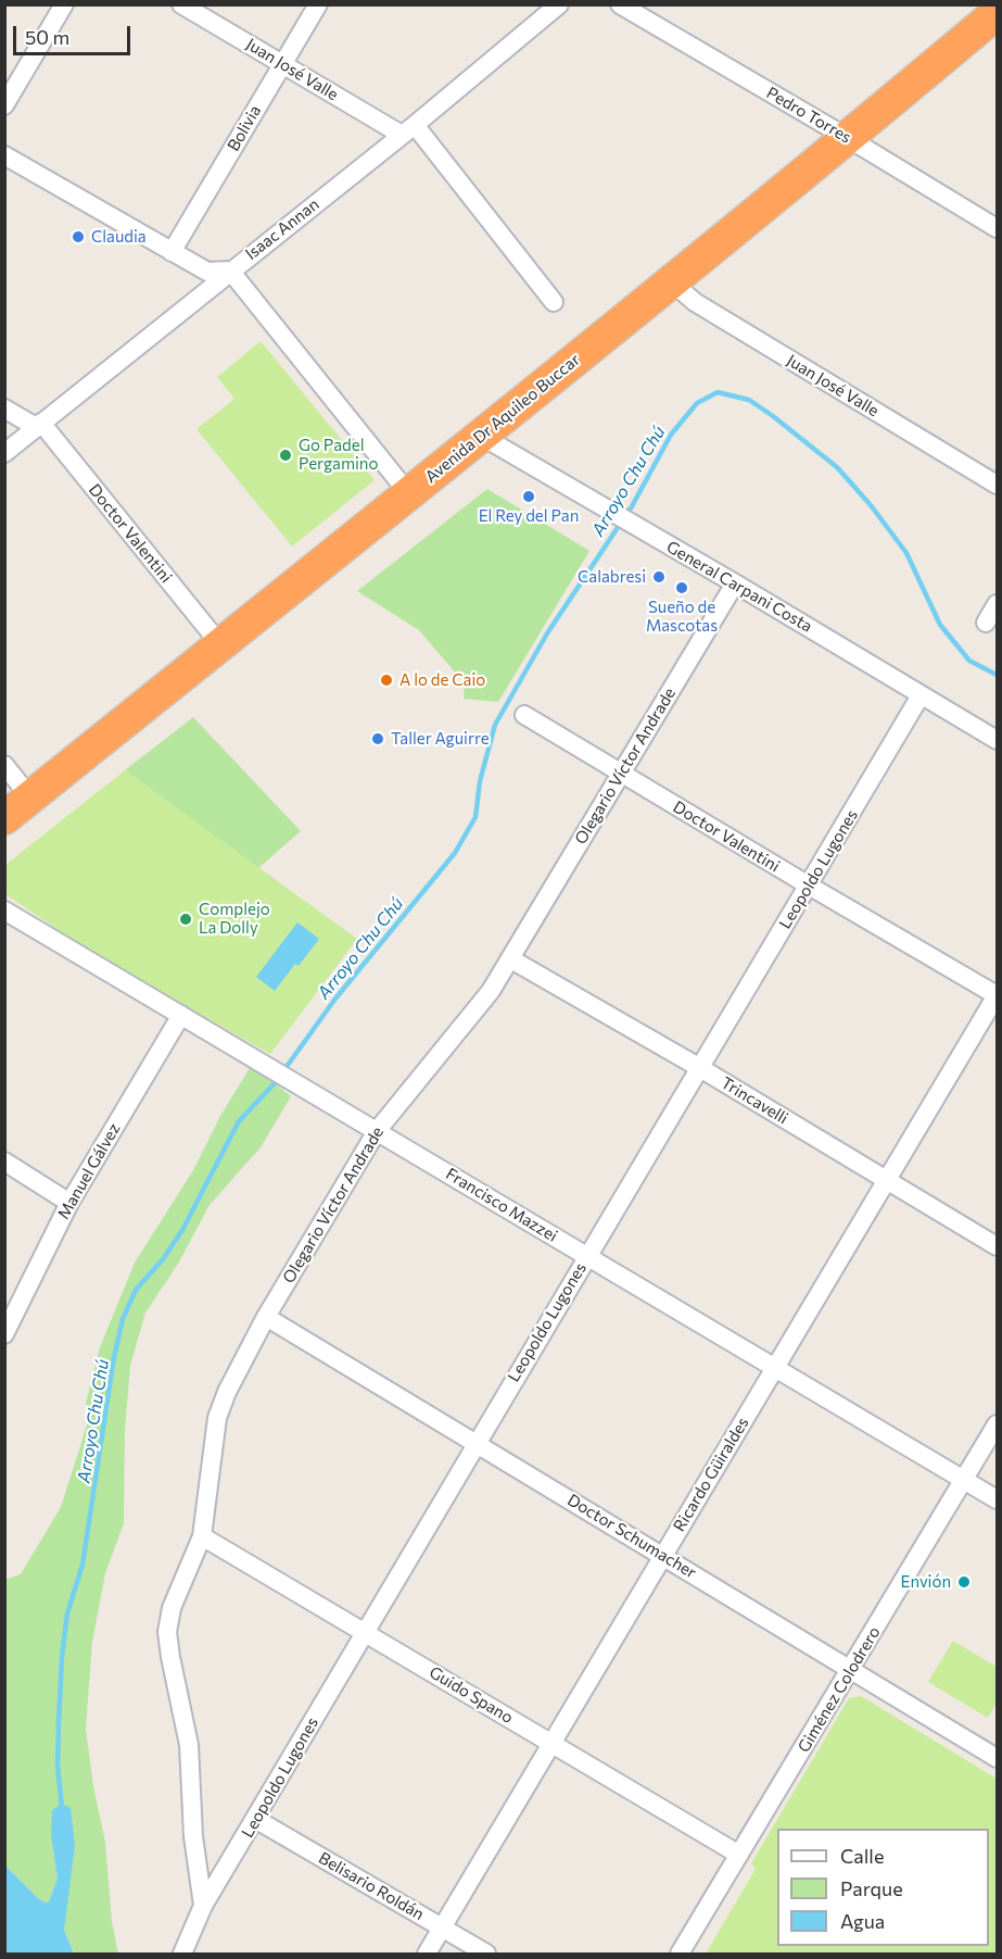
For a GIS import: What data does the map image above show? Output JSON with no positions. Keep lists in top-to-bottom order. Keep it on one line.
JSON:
{"streets":{"highway":["Avenida Dr Aquileo Buccar"],"street":["Juan José Valle","Pedro Torres","Bolivia","Isaac Annan","Doctor Valentini","General Carpani Costa","Olegario Víctor Andrade","Leopoldo Lugones","Trincavelli","Manuel Gálvez","Francisco Mazzei","Ricardo Güiraldes","Doctor Schumacher","Giménez Colodrero","Guido Spano","Belisario Roldán"]},"crossings":[["Juan José Valle","Bolivia"],["Juan José Valle","Isaac Annan"],["Juan José Valle","Avenida Dr Aquileo Buccar"],["Pedro Torres","Avenida Dr Aquileo Buccar"],["Isaac Annan","Doctor Valentini"],["Avenida Dr Aquileo Buccar","Doctor Valentini"],["Avenida Dr Aquileo Buccar","General Carpani Costa"],["Doctor Valentini","Olegario Víctor Andrade"],["Doctor Valentini","Leopoldo Lugones"],["Doctor Valentini","Ricardo Güiraldes"],["General Carpani Costa","Olegario Víctor Andrade"],["General Carpani Costa","Leopoldo Lugones"],["Olegario Víctor Andrade","Leopoldo Lugones"],["Olegario Víctor Andrade","Trincavelli"],["Olegario Víctor Andrade","Francisco Mazzei"],["Olegario Víctor Andrade","Doctor Schumacher"],["Olegario Víctor Andrade","Guido Spano"],["Leopoldo Lugones","Trincavelli"],["Leopoldo Lugones","Francisco Mazzei"],["Leopoldo Lugones","Doctor Schumacher"],["Leopoldo Lugones","Guido Spano"],["Leopoldo Lugones","Belisario Roldán"],["Trincavelli","Ricardo Güiraldes"],["Manuel Gálvez","Francisco Mazzei"],["Francisco Mazzei","Ricardo Güiraldes"],["Francisco Mazzei","Giménez Colodrero"],["Ricardo Güiraldes","Doctor Schumacher"],["Ricardo Güiraldes","Guido Spano"],["Ricardo Güiraldes","Belisario Roldán"],["Doctor Schumacher","Giménez Colodrero"],["Giménez Colodrero","Guido Spano"]],"water":["Arroyo Chu Chú"],"places":["Claudia","Go Padel Pergamino","El Rey del Pan","Calabresi","Sueño de Mascotas","A lo de Caio","Taller Aguirre","Complejo La Dolly","Envión"],"legend":["Calle","Parque","Agua"],"scale_bar":"50 m"}
